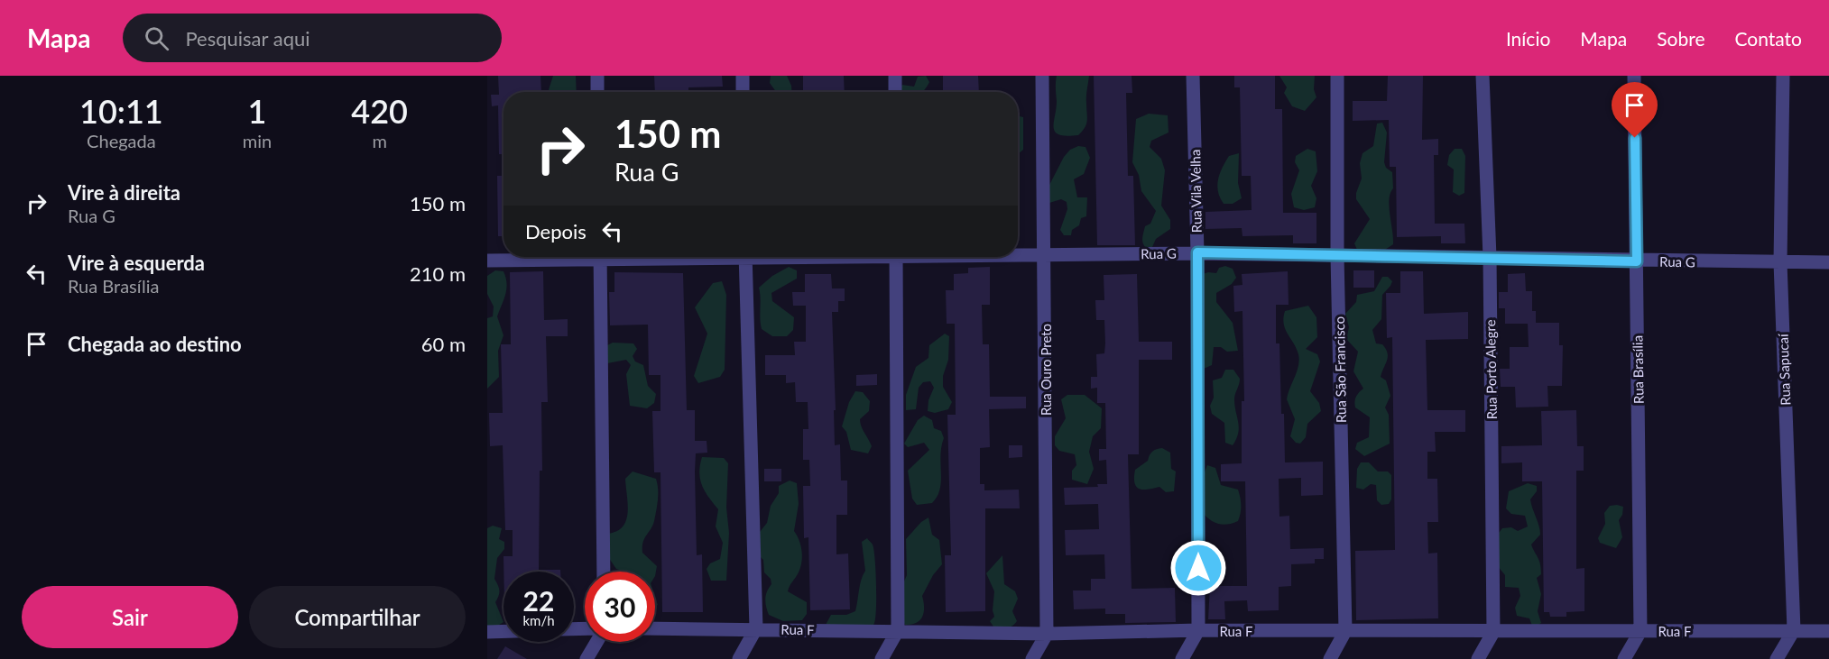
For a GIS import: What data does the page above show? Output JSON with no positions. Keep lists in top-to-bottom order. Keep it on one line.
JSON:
{"streets":{"street":["Rua Vila Velha","Rua G","Rua Ouro Preto","Rua São Francisco","Rua Porto Alegre","Rua Brasília","Rua Sapucaí","Rua F"]},"crossings":[["Rua Vila Velha","Rua G"],["Rua Vila Velha","Rua F"],["Rua G","Rua Ouro Preto"],["Rua G","Rua São Francisco"],["Rua G","Rua Porto Alegre"],["Rua G","Rua Brasília"],["Rua G","Rua Sapucaí"],["Rua Ouro Preto","Rua F"],["Rua São Francisco","Rua F"],["Rua Porto Alegre","Rua F"],["Rua Brasília","Rua F"],["Rua Sapucaí","Rua F"]],"page":{"header":"Mapa","search":"Pesquisar aqui","nav":["Início","Mapa","Sobre","Contato"],"eta":["10:11","Chegada","1","min","420","m"],"turn":["150 m","Rua G"],"list":[{"name":"Vire à direita","note":"Rua G","value":"150 m"},{"name":"Vire à esquerda","note":"Rua Brasília","value":"210 m"},{"name":"Chegada ao destino","value":"60 m"}],"then":"Depois","speed":"22 km/h","limit":"30","buttons":["Sair","Compartilhar"]}}
